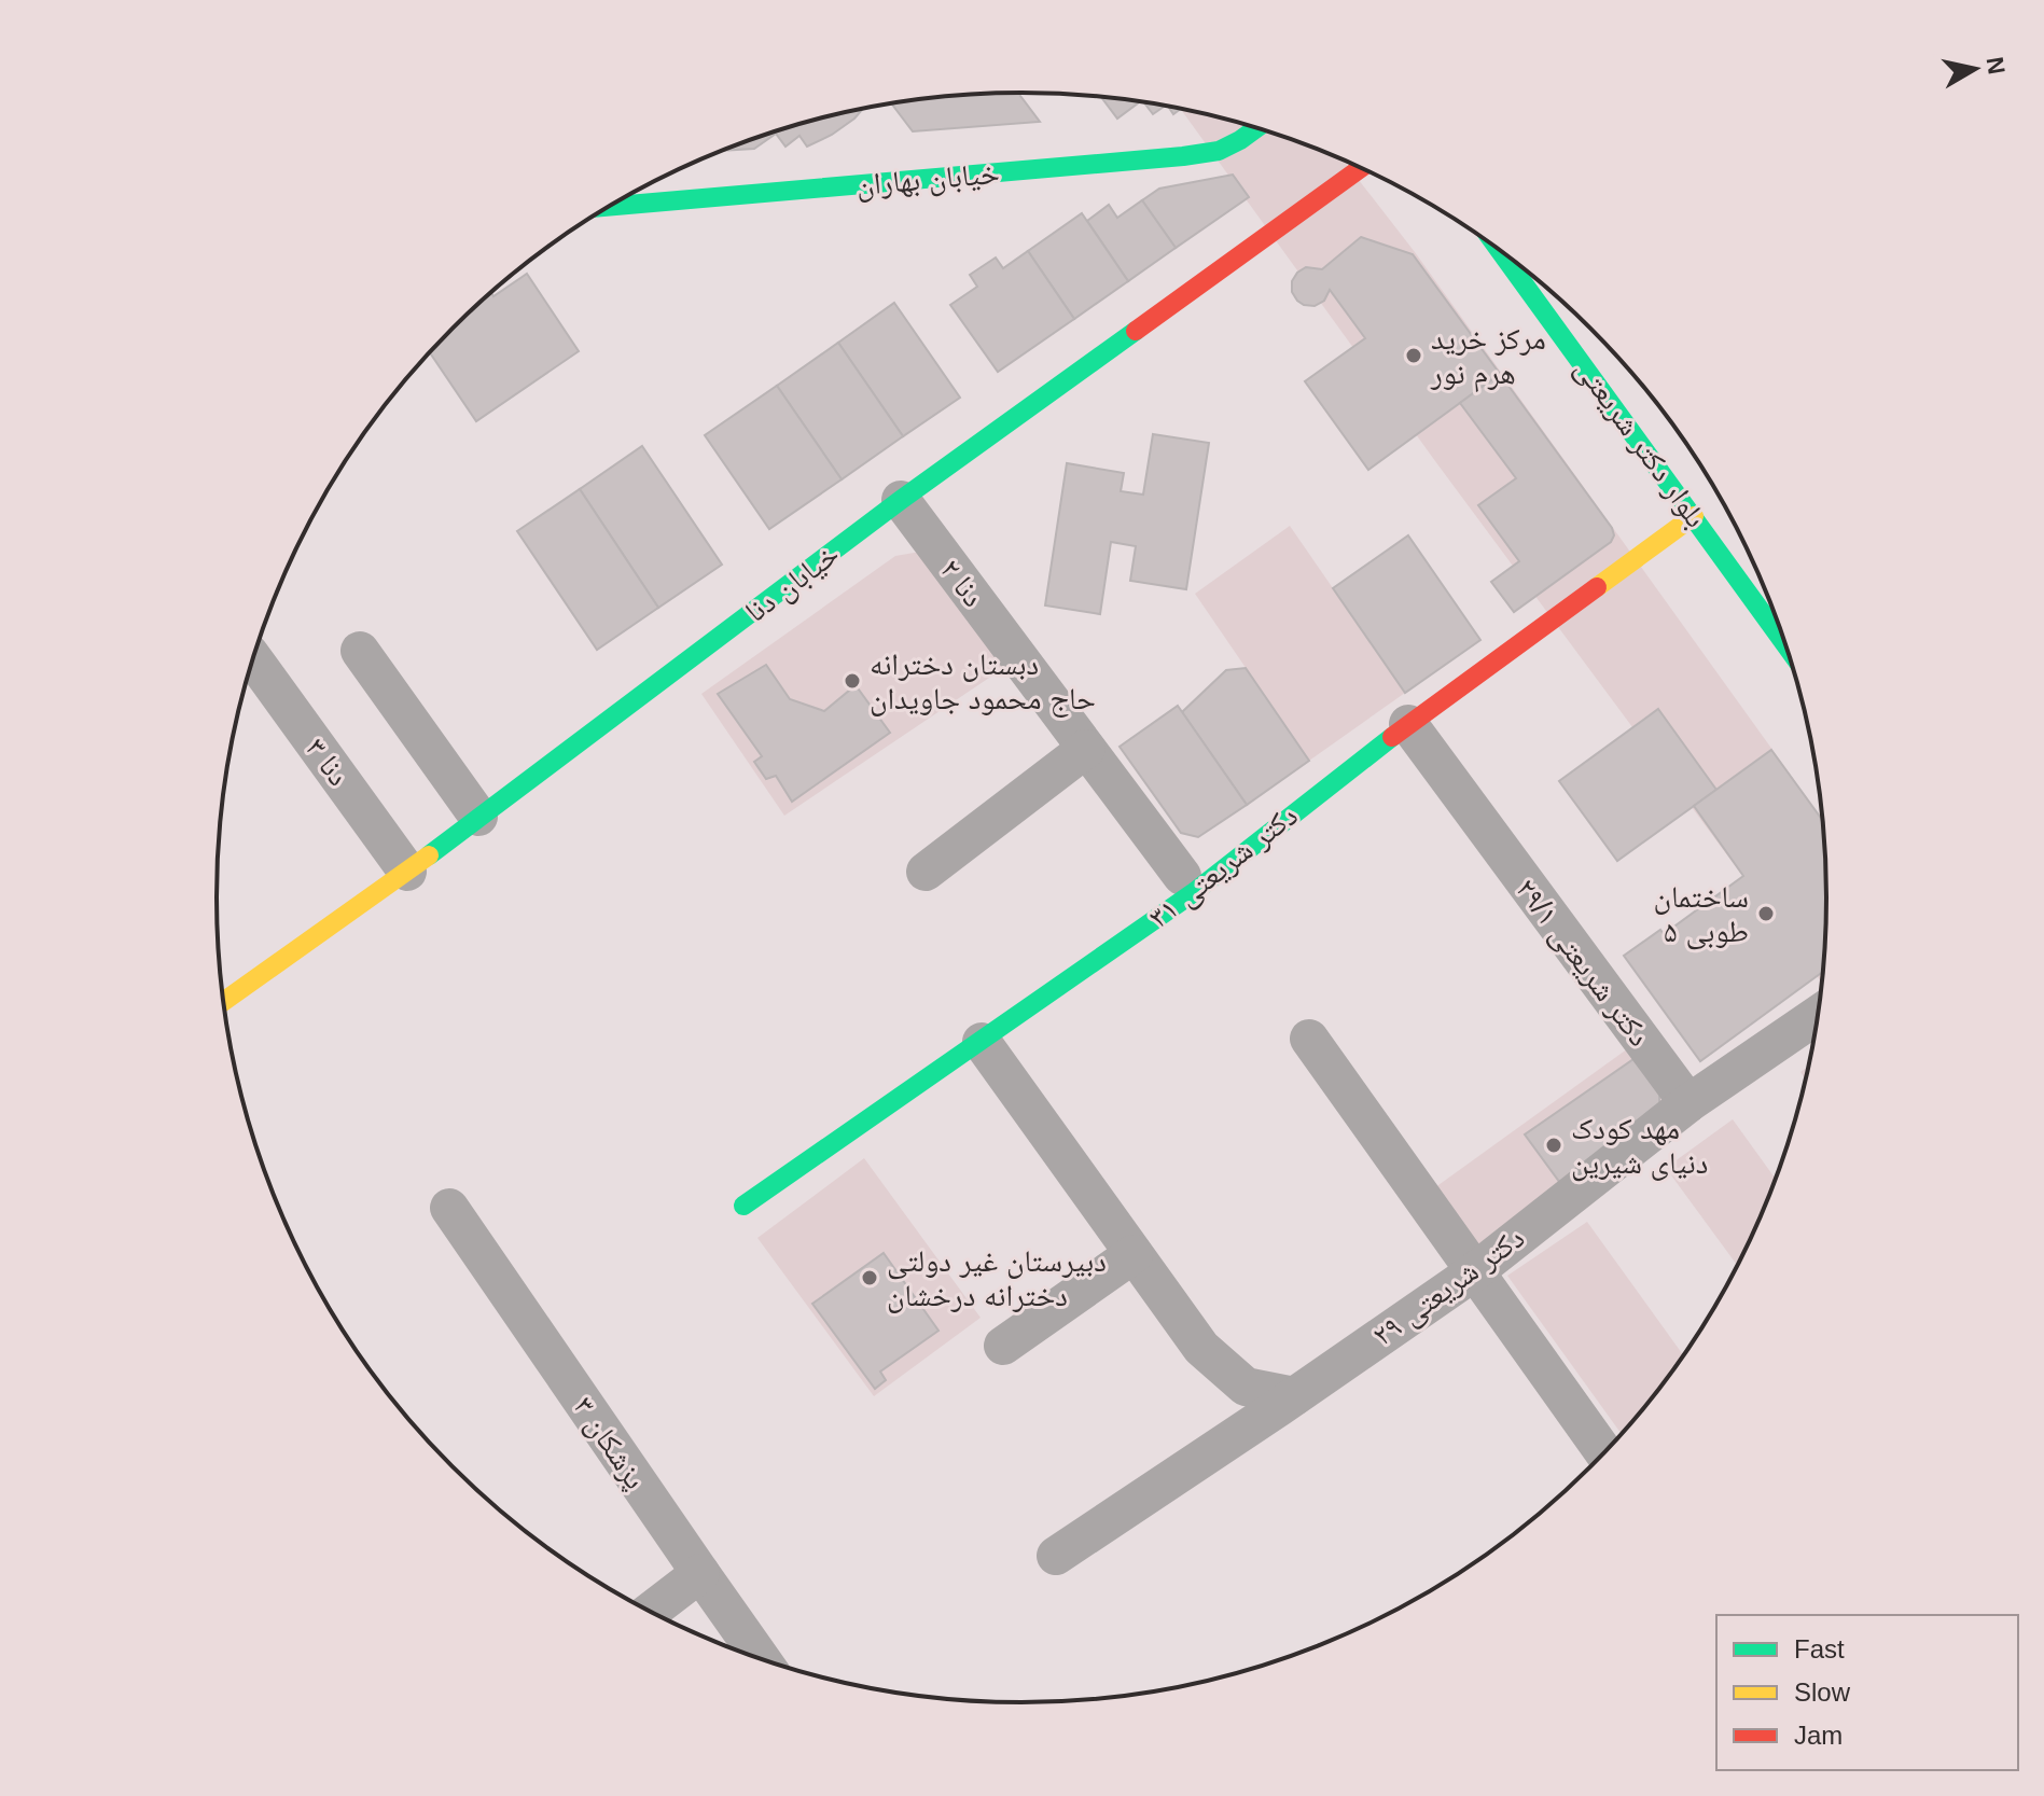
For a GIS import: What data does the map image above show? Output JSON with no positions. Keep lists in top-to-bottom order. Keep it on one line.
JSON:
{"streets":{"street":["خیابان بهاران","بلوار دکتر شریعتی","خیابان دنا","۲ دنا","۳ دنا","۳۱ دکتر شریعتی","۲۹/۱ دکتر شریعتی","۲۹ دکتر شریعتی","۳ پزشکان"]},"crossings":[["بلوار دکتر شریعتی","۳۱ دکتر شریعتی"],["خیابان دنا","۲ دنا"],["خیابان دنا","۳ دنا"],["۳۱ دکتر شریعتی","۲۹/۱ دکتر شریعتی"],["۲۹/۱ دکتر شریعتی","۲۹ دکتر شریعتی"]],"places":["مرکز خرید هرم نور","دبستان دخترانه حاج محمود جاویدان","ساختمان طوبی ۵","مهد کودک دنیای شیرین","دبیرستان غیر دولتی دخترانه درخشان"],"legend":["Fast","Slow","Jam"],"north":"right"}
